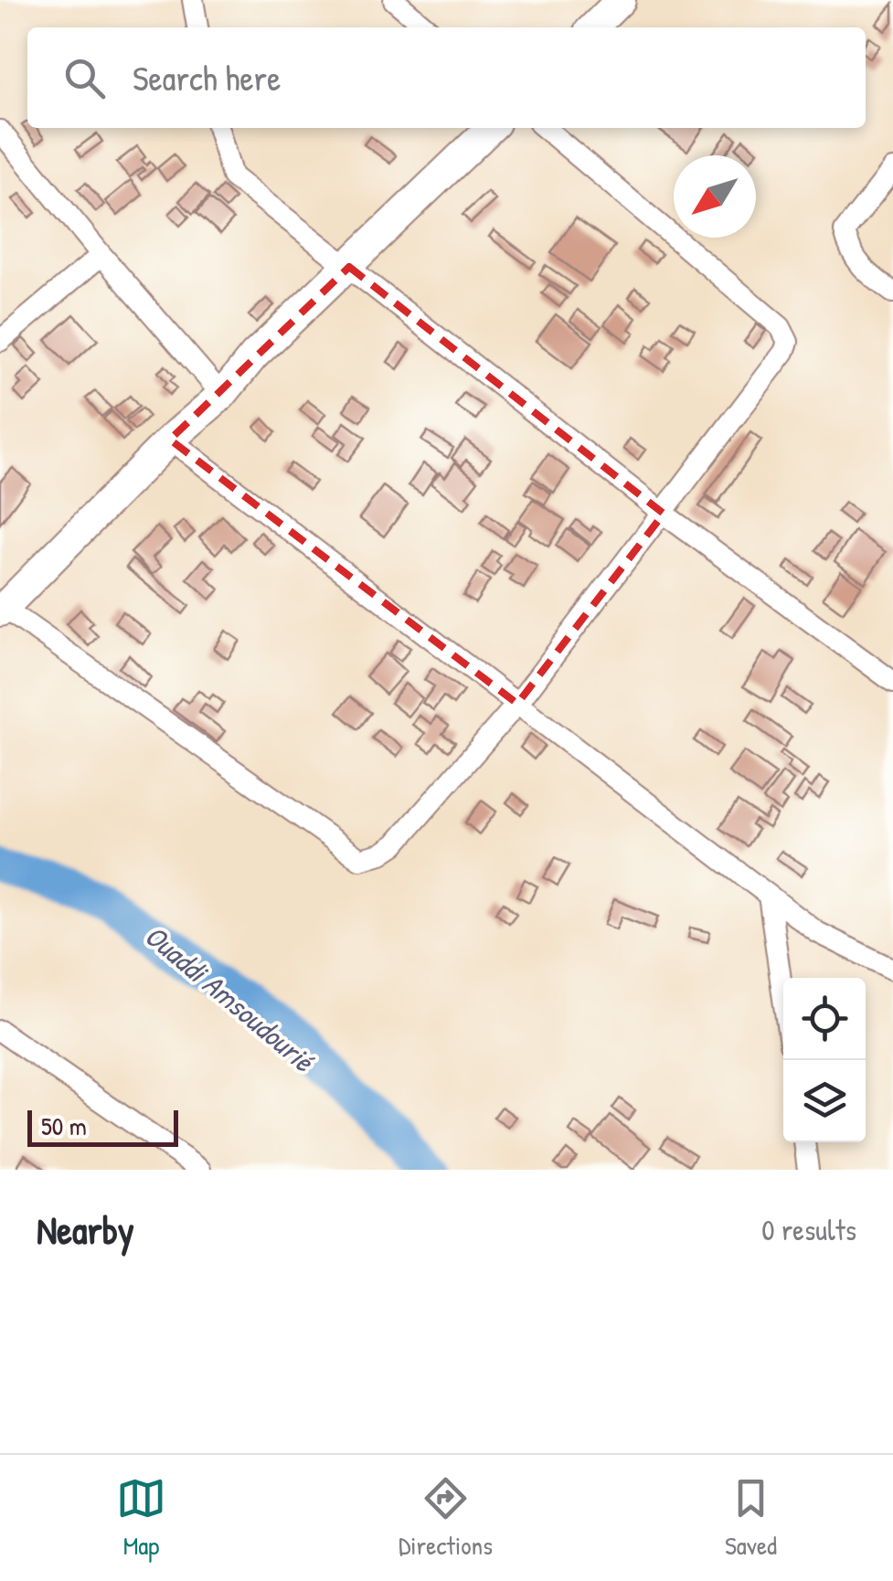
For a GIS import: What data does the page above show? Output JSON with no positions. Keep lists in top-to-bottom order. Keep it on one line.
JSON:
{"water":["Ouaddi Amsoudourié"],"scale_bar":"50 m","north":"bottom left","page":{"search":"Search here","scale":"50 m","heading":["Nearby","0 results"],"nav":["Map","Directions","Saved"]}}
